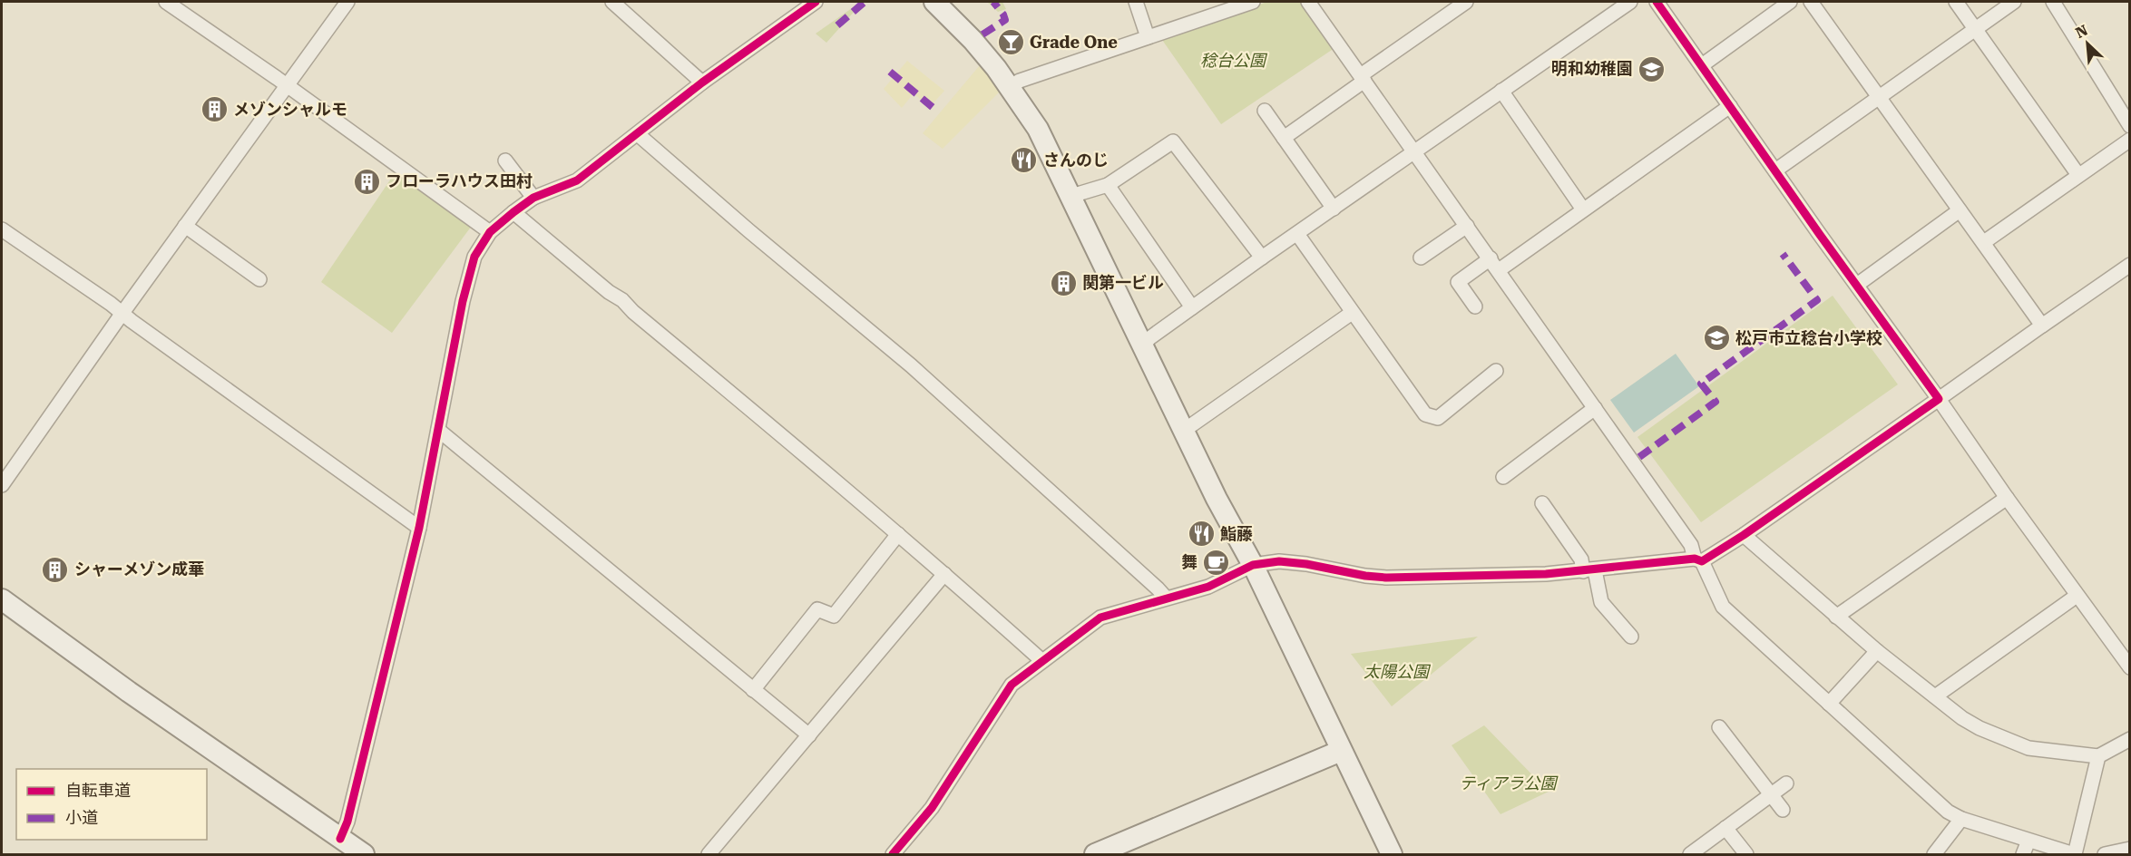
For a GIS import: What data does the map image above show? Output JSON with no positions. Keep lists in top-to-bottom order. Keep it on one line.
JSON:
{"parks":["稔台公園","太陽公園","ティアラ公園"],"places":{"bar":["Grade One"],"school or university":["明和幼稚園","松戸市立稔台小学校"],"building":["メゾンシャルモ","フローラハウス田村","関第一ビル","シャーメゾン成華"],"restaurant":["さんのじ","鮨藤"],"cafe":["舞"]},"legend":["自転車道","小道"],"north":"top left"}
